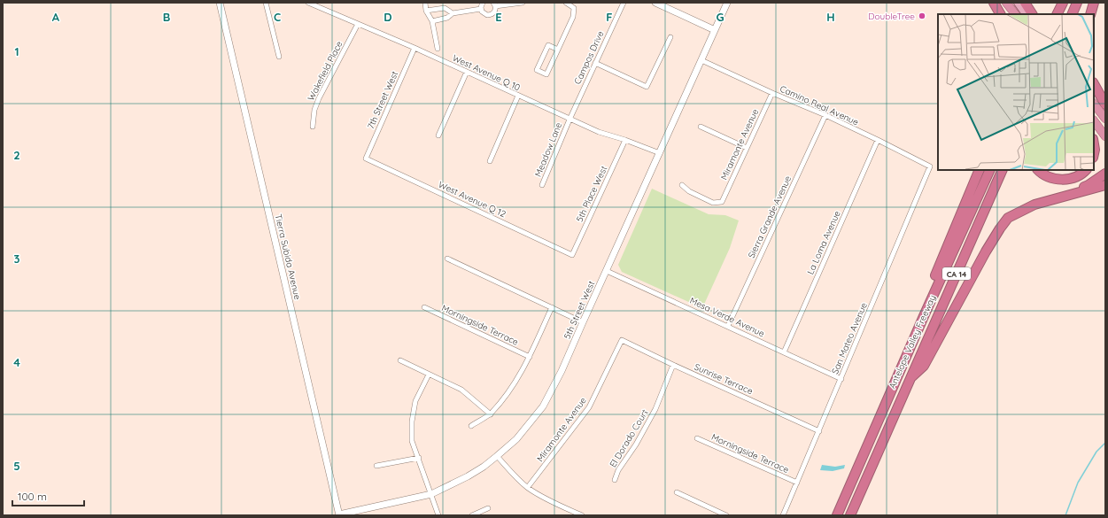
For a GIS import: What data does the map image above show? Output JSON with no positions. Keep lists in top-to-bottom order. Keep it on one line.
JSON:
{"streets":{"highway":["CA 14","Antelope Valley Freeway"],"street":["Campos Drive","Wakefield Place","West Avenue Q 10","7th Street West","Camino Real Avenue","Miramonte Avenue","Meadow Lane","5th Place West","West Avenue Q 12","Sierra Grande Avenue","La Loma Avenue","Tierra Subida Avenue","5th Street West","Mesa Verde Avenue","Morningside Terrace","San Mateo Avenue","Sunrise Terrace","El Dorado Court"]},"crossings":[["Campos Drive","West Avenue Q 10"],["Campos Drive","Meadow Lane"],["Wakefield Place","West Avenue Q 10"],["West Avenue Q 10","7th Street West"],["West Avenue Q 10","Meadow Lane"],["West Avenue Q 10","5th Place West"],["West Avenue Q 10","5th Street West"],["7th Street West","West Avenue Q 12"],["Camino Real Avenue","Miramonte Avenue"],["Camino Real Avenue","Sierra Grande Avenue"],["Camino Real Avenue","La Loma Avenue"],["Camino Real Avenue","5th Street West"],["Camino Real Avenue","San Mateo Avenue"],["Miramonte Avenue","Sunrise Terrace"],["5th Place West","West Avenue Q 12"],["Sierra Grande Avenue","Mesa Verde Avenue"],["La Loma Avenue","Mesa Verde Avenue"],["Tierra Subida Avenue","5th Street West"],["5th Street West","Mesa Verde Avenue"],["Mesa Verde Avenue","San Mateo Avenue"],["Morningside Terrace","San Mateo Avenue"],["San Mateo Avenue","Sunrise Terrace"],["Sunrise Terrace","El Dorado Court"]],"places":["DoubleTree"],"scale_bar":"100 m","grid":{"columns":["A","B","C","D","E","F","G","H"],"rows":["1","2","3","4","5"]}}
